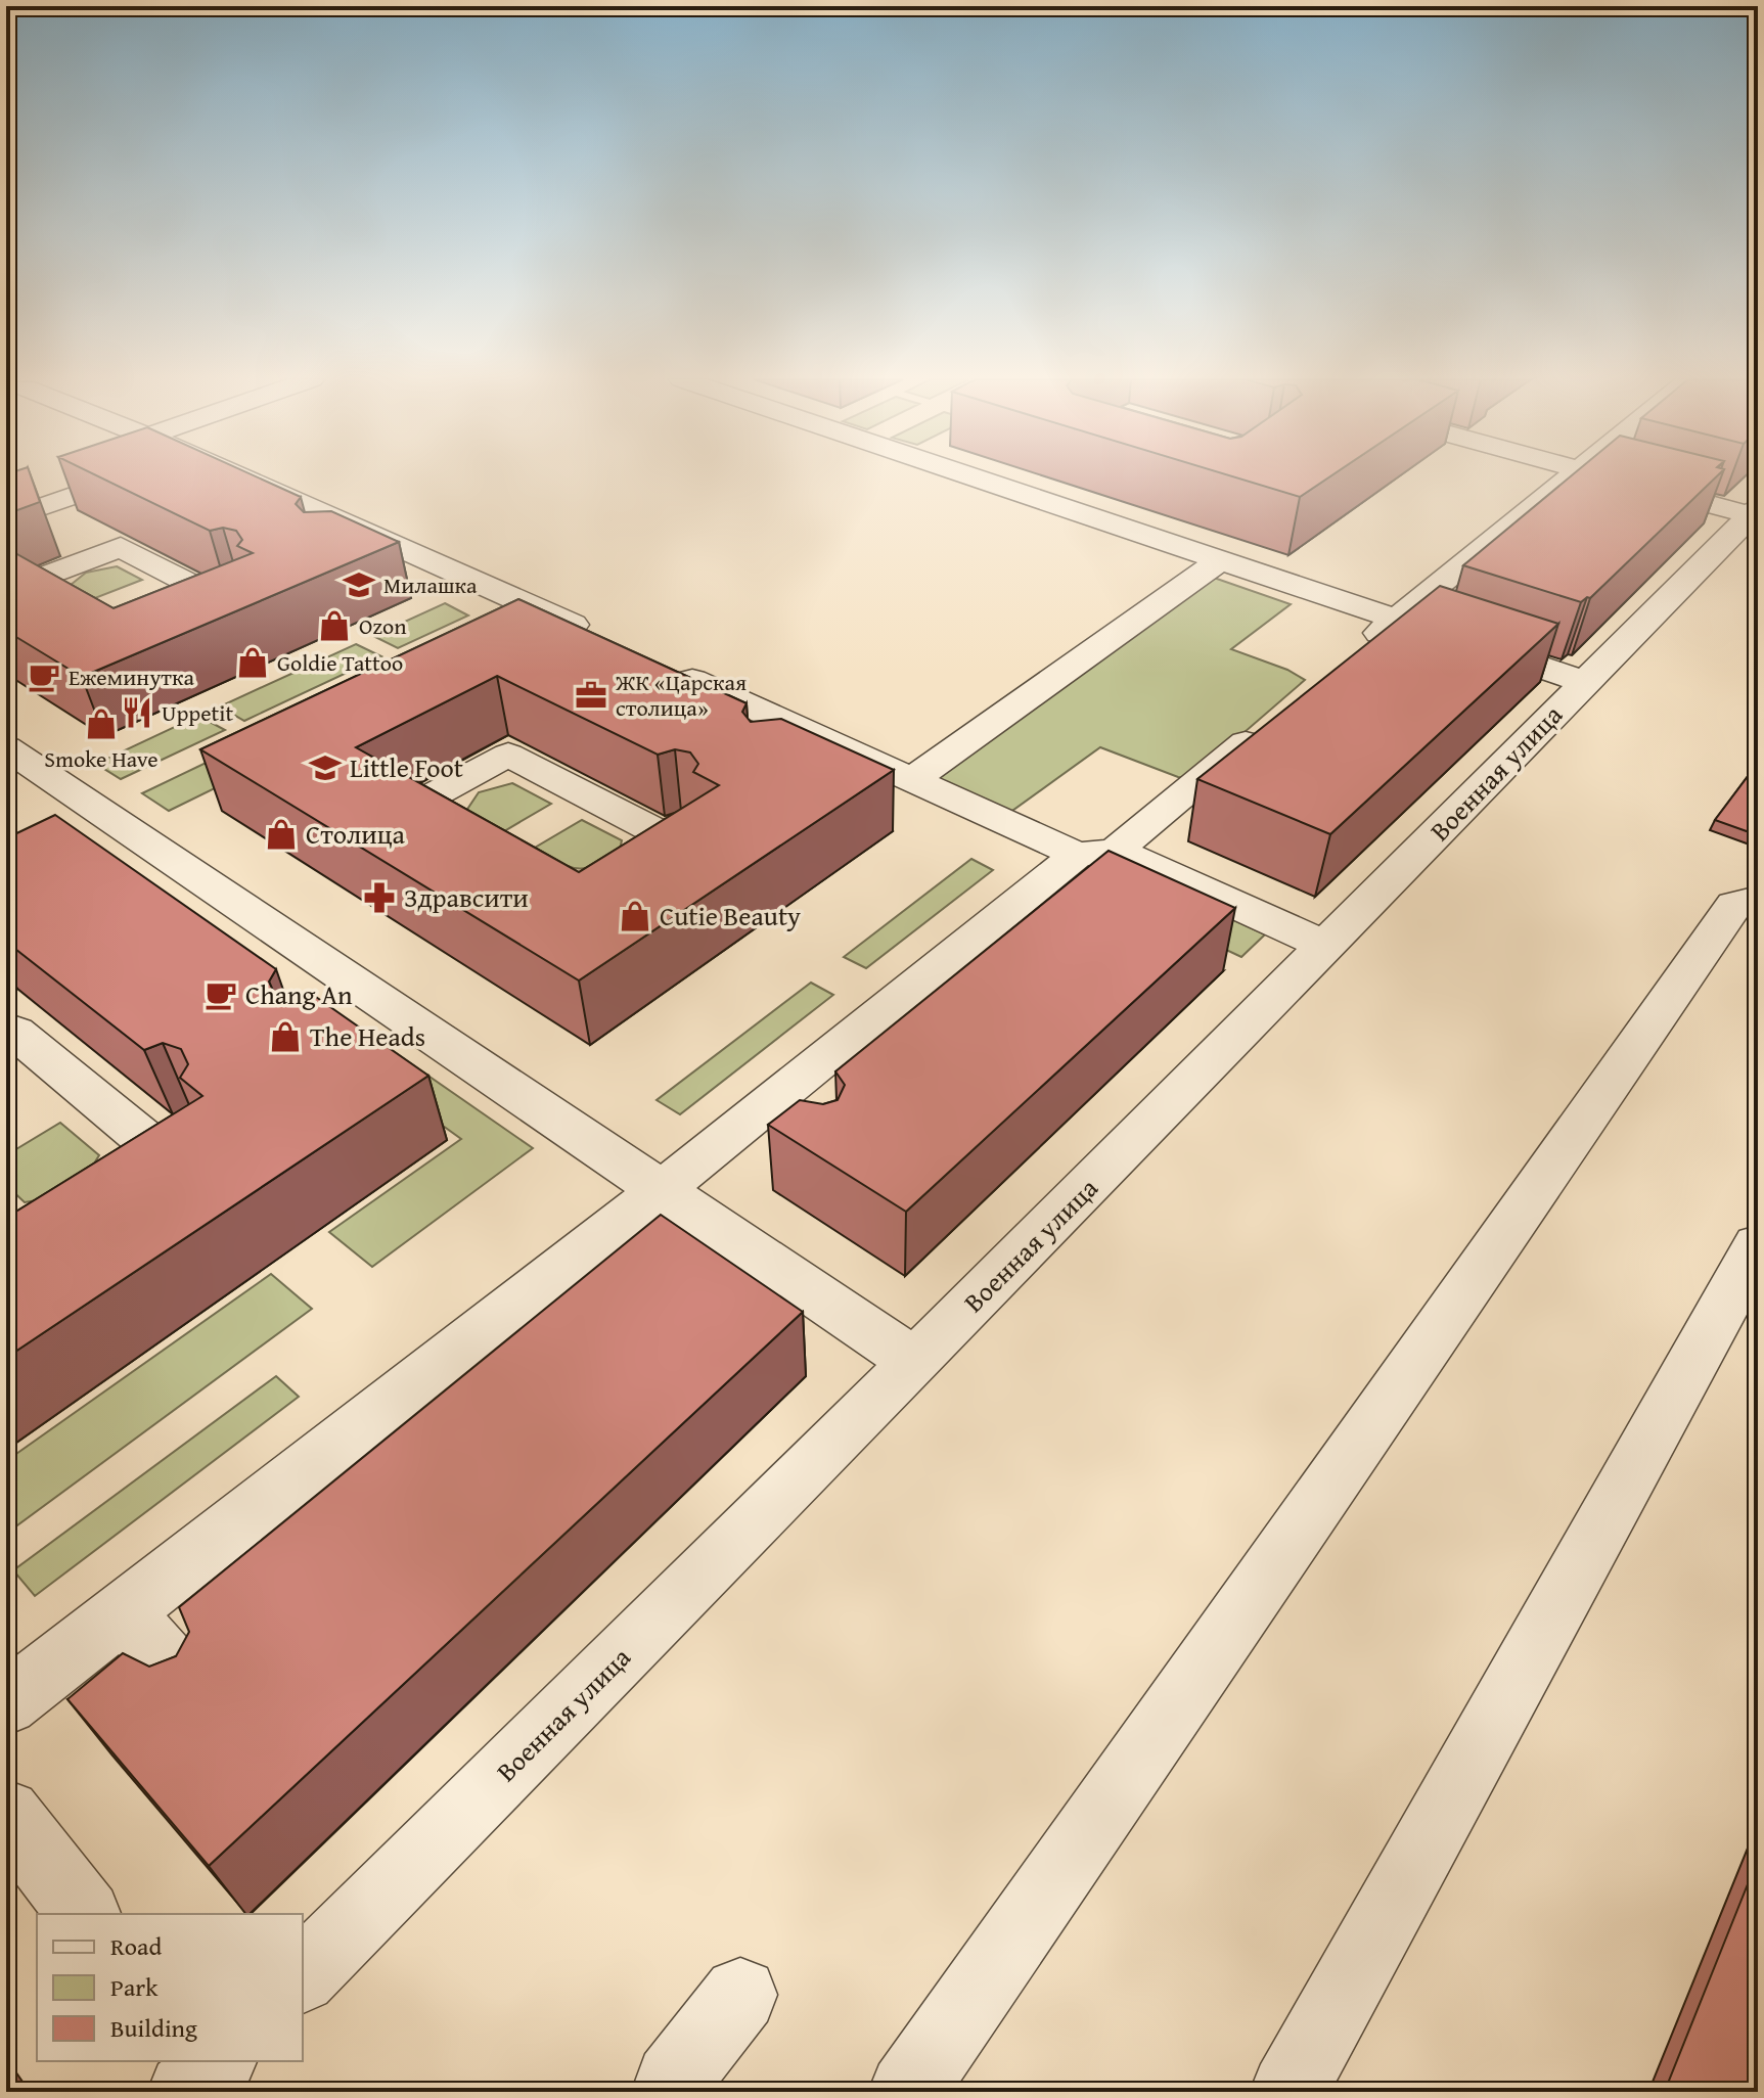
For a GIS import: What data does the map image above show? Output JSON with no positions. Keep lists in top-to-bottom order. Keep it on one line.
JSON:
{"streets":{"street":["Военная улица"]},"places":{"school or university":["Милашка","Little Foot"],"shop":["Ozon","Goldie Tattoo","Smoke Have","Столица","Cutie Beauty","The Heads"],"cafe":["Ежеминутка","Chang An"],"office":["ЖК «Царская столица»"],"restaurant":["Uppetit"],"pharmacy":["Здравсити"]},"legend":["Road","Park","Building"]}
